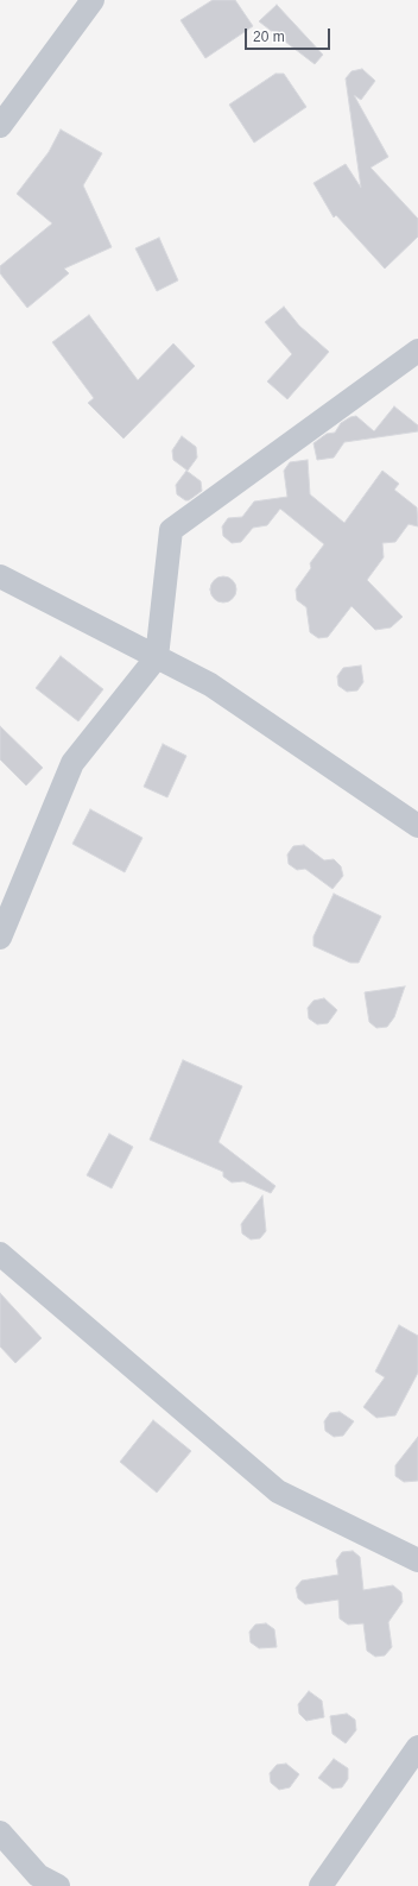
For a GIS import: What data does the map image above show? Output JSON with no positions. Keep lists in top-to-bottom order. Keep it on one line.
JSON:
{"scale_bar":"20 m"}
